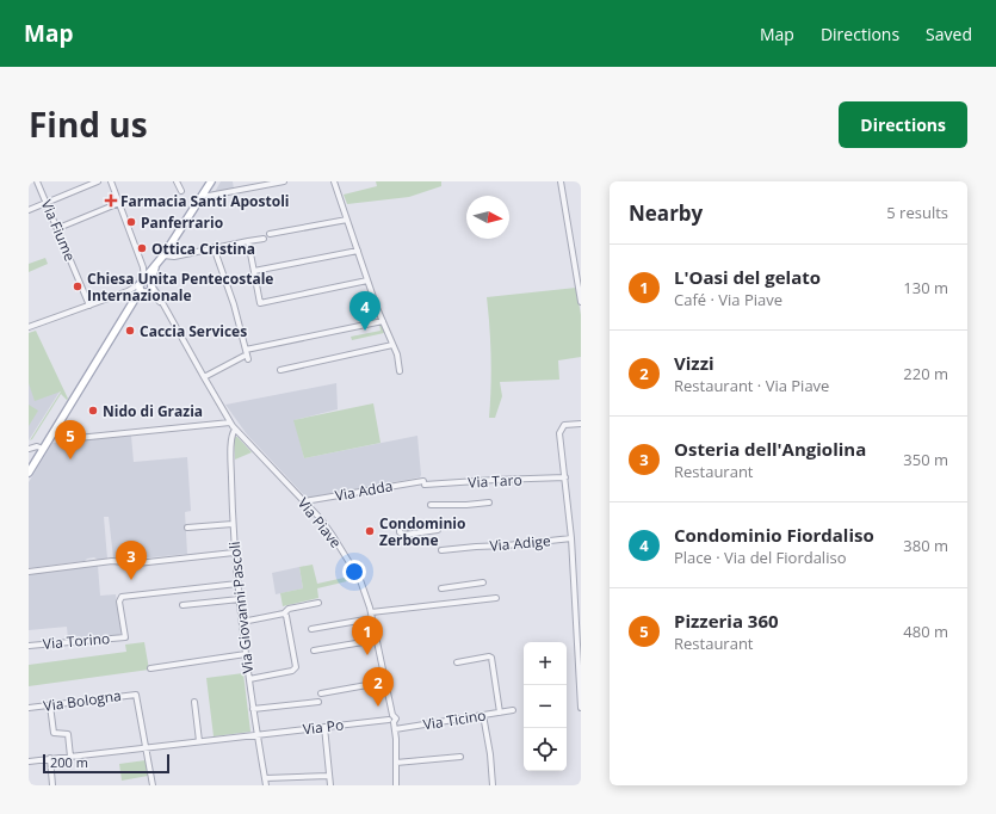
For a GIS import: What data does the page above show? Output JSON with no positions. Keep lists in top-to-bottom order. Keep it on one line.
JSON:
{"streets":{"street":["Via Fiume","Via Taro","Via Adda","Via Piave","Via Adige","Via Giovanni Pascoli","Via Torino","Via Bologna","Via Ticino","Via Po"]},"crossings":[["Via Taro","Via Adda"],["Via Adda","Via Piave"],["Via Piave","Via Giovanni Pascoli"],["Via Piave","Via Ticino"],["Via Piave","Via Po"],["Via Giovanni Pascoli","Via Torino"],["Via Giovanni Pascoli","Via Po"],["Via Bologna","Via Po"]],"places":{"health":["Farmacia Santi Apostoli"],"other":["Panferrario","Ottica Cristina","Chiesa Unita Pentecostale Internazionale","Caccia Services","Nido di Grazia","Condominio Zerbone"]},"scale_bar":"200 m","north":"right","page":{"header":"Map","nav":["Map","Directions","Saved"],"title":"Find us","buttons":"Directions","heading":["Nearby","5 results"],"list":[{"mark":"1","name":"L'Oasi del gelato","note":"Café · Via Piave","value":"130 m"},{"mark":"2","name":"Vizzi","note":"Restaurant · Via Piave","value":"220 m"},{"mark":"3","name":"Osteria dell'Angiolina","note":"Restaurant","value":"350 m"},{"mark":"4","name":"Condominio Fiordaliso","note":"Place · Via del Fiordaliso","value":"380 m"},{"mark":"5","name":"Pizzeria 360","note":"Restaurant","value":"480 m"}],"pins":["4","5","3","1","2"],"map_buttons":["+","−"],"scale":"200 m"}}
